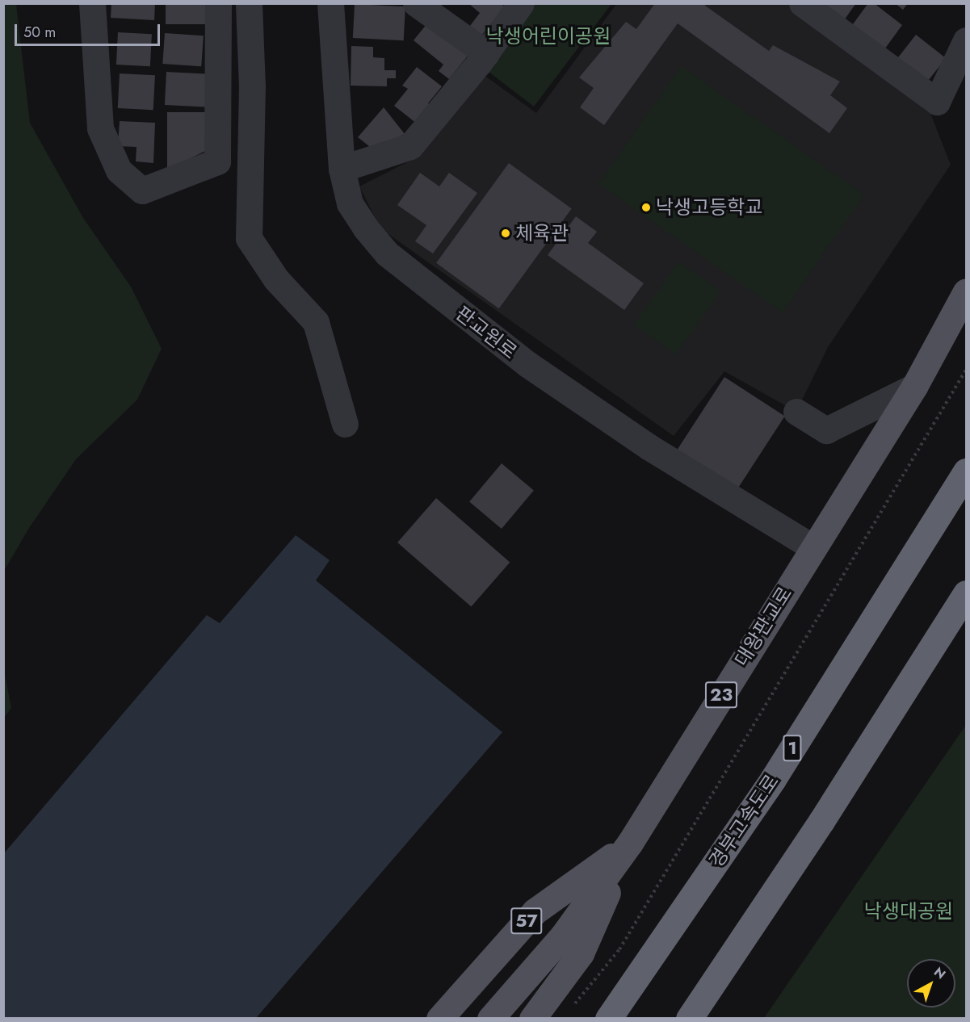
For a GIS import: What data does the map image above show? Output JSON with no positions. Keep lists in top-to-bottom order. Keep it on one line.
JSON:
{"streets":{"highway":["1","경부고속도로"],"main road":["대왕판교로","23","57"],"street":["판교원로"]},"crossings":[["판교원로","대왕판교로"],["대왕판교로","57"]],"parks":["낙생어린이공원","낙생대공원"],"places":["낙생고등학교","체육관"],"scale_bar":"50 m","north":"top right"}
